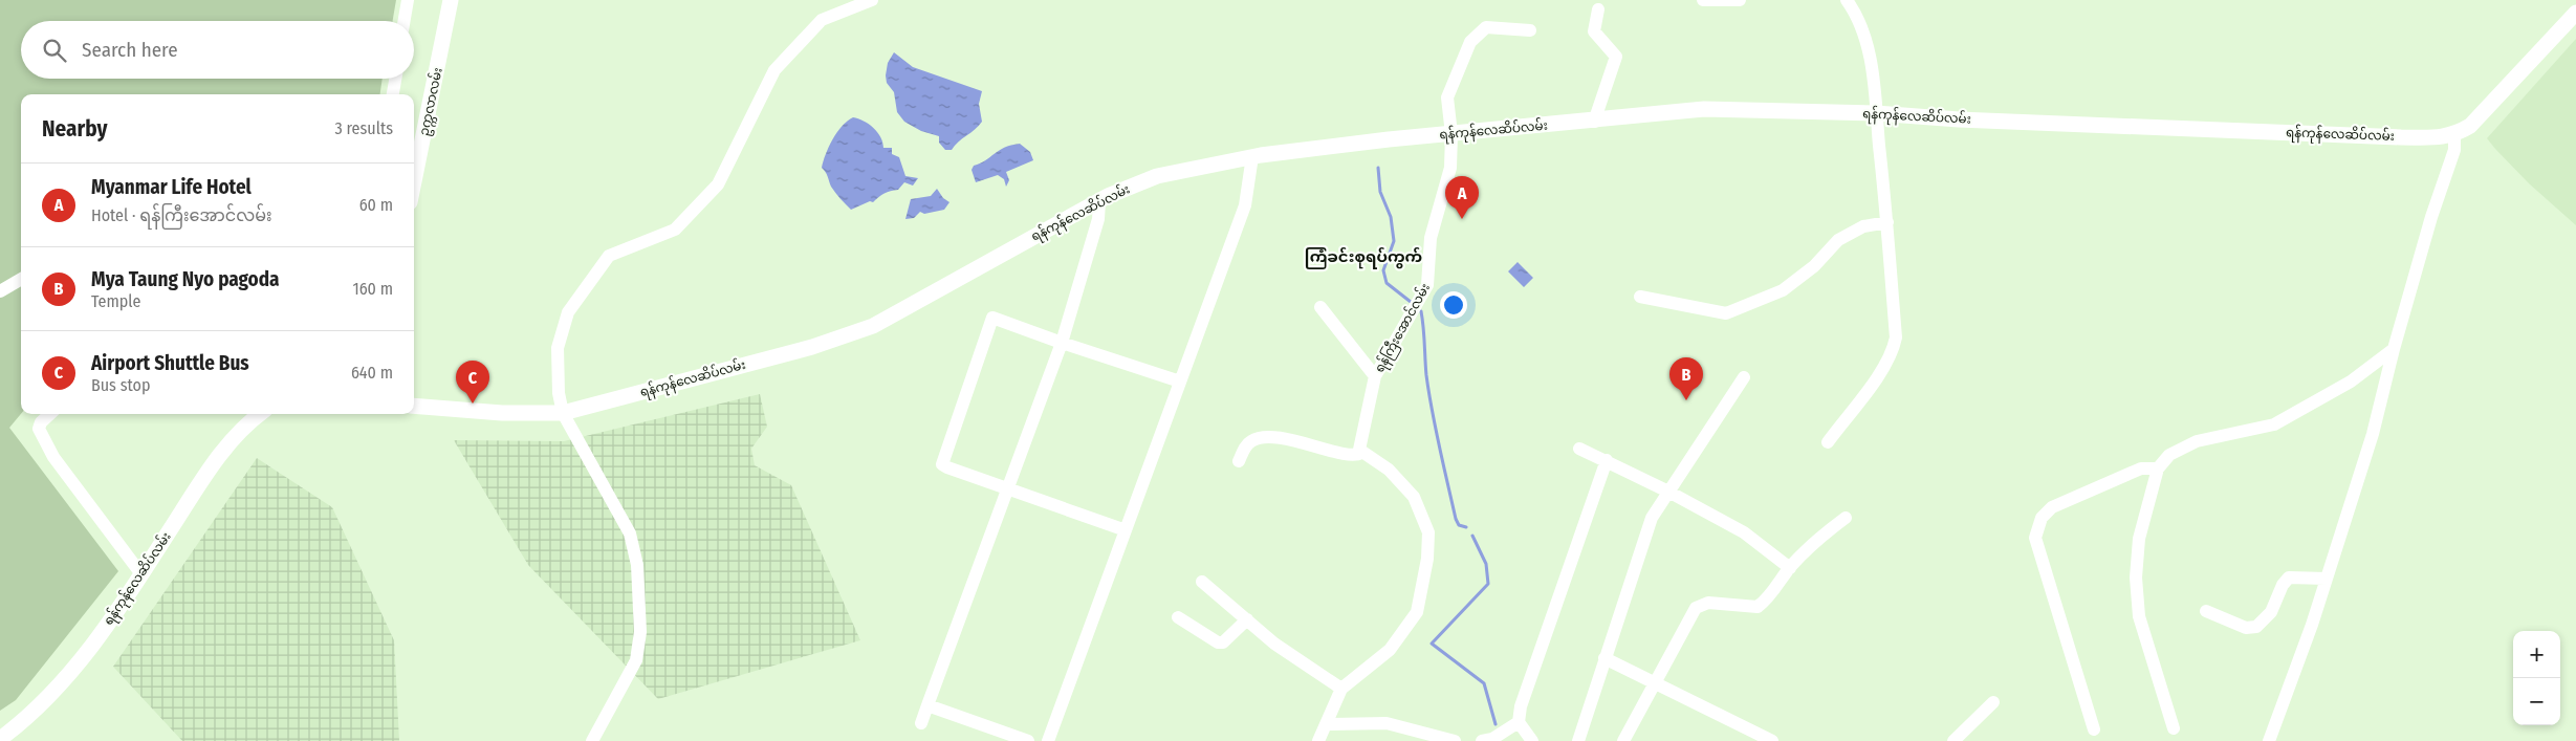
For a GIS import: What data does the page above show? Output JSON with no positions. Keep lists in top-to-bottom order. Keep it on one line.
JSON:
{"streets":{"main road":["ဥက္ကလာလမ်း","ရန်ကုန်လေဆိပ်လမ်း"],"street":["ရန်ကြီးအောင်လမ်း"]},"crossings":[["ရန်ကုန်လေဆိပ်လမ်း","ရန်ကြီးအောင်လမ်း"]],"districts":["ကြံခင်းစုရပ်ကွက်"],"page":{"search":"Search here","heading":["Nearby","3 results"],"list":[{"mark":"A","name":"Myanmar Life Hotel","note":"Hotel · ရန်ကြီးအောင်လမ်း","value":"60 m"},{"mark":"B","name":"Mya Taung Nyo pagoda","note":"Temple","value":"160 m"},{"mark":"C","name":"Airport Shuttle Bus","note":"Bus stop","value":"640 m"}],"pins":["A","B","C"],"map_buttons":["+","−"]}}
